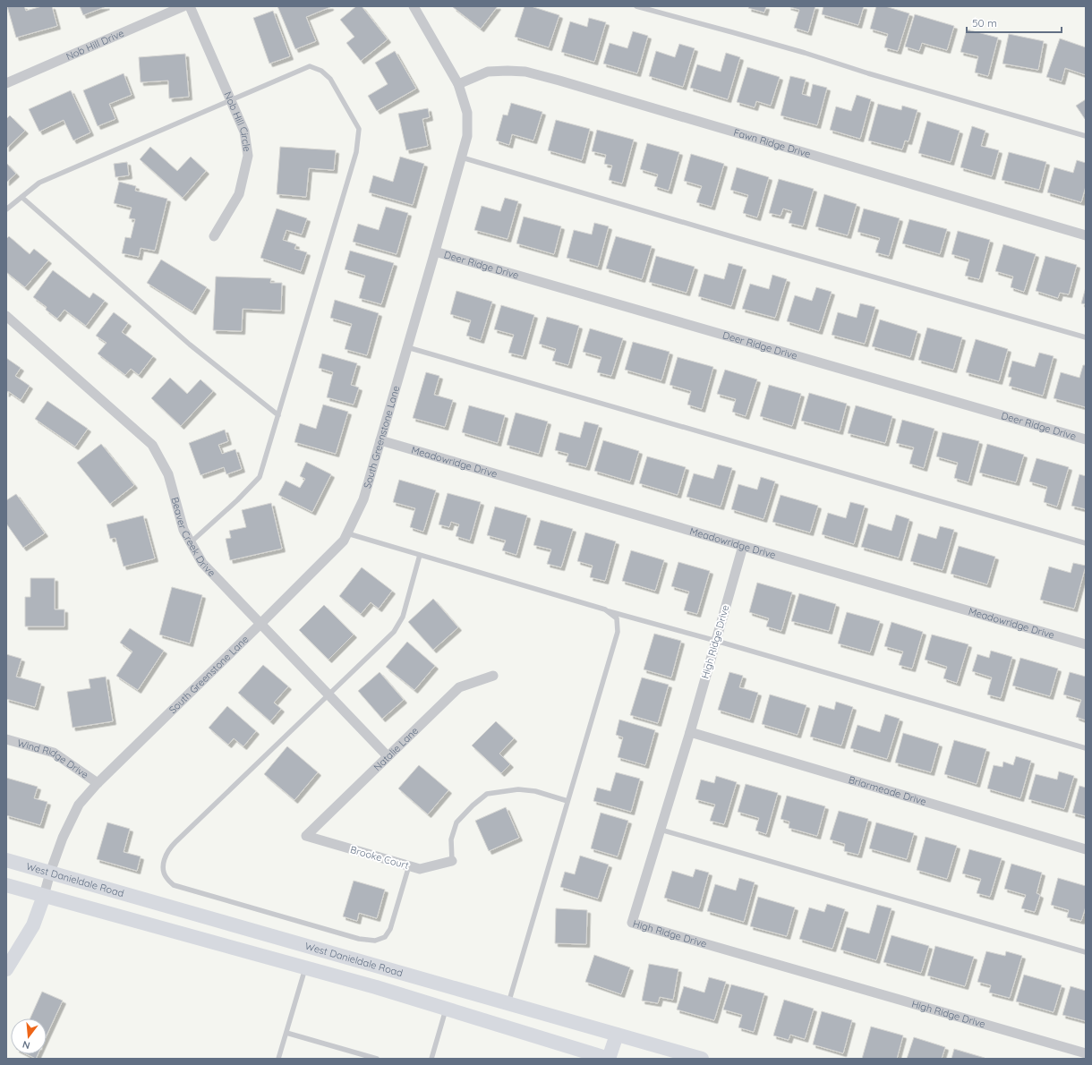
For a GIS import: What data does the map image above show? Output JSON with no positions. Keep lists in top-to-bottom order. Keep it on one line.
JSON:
{"streets":{"main road":["West Danieldale Road"],"street":["Nob Hill Drive","Nob Hill Circle","Fawn Ridge Drive","Deer Ridge Drive","South Greenstone Lane","Meadowridge Drive","Beaver Creek Drive","High Ridge Drive","Natalie Lane","Wind Ridge Drive","Briarmeade Drive","Brooke Court"]},"crossings":[["Fawn Ridge Drive","South Greenstone Lane"],["Deer Ridge Drive","South Greenstone Lane"],["South Greenstone Lane","Meadowridge Drive"],["South Greenstone Lane","Beaver Creek Drive"],["South Greenstone Lane","Wind Ridge Drive"],["South Greenstone Lane","West Danieldale Road"],["Meadowridge Drive","High Ridge Drive"],["Beaver Creek Drive","Natalie Lane"],["High Ridge Drive","Briarmeade Drive"],["Natalie Lane","Brooke Court"]],"scale_bar":"50 m","north":"bottom"}
